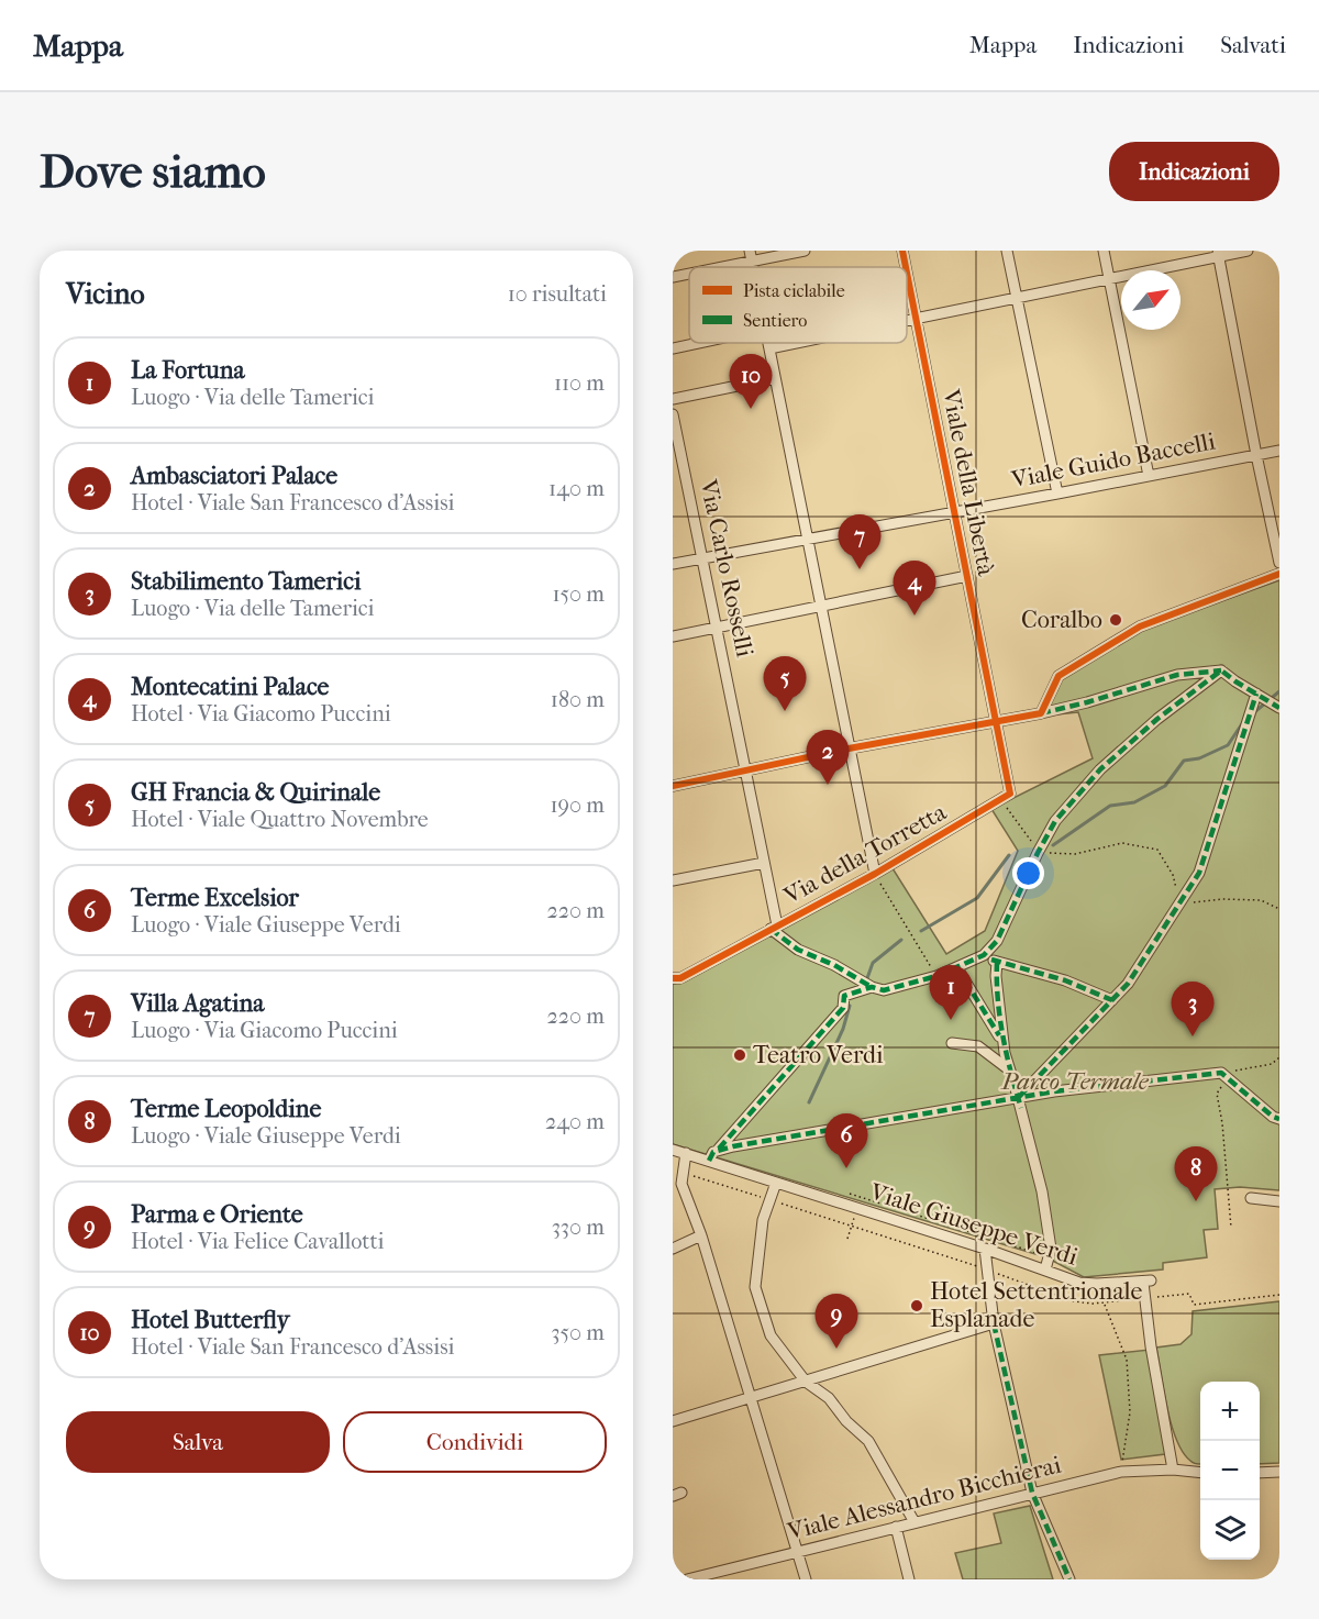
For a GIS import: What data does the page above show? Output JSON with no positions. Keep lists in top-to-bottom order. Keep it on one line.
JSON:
{"streets":{"street":["Viale Guido Baccelli","Viale della Libertà","Via Carlo Rosselli","Via della Torretta","Viale Giuseppe Verdi","Viale Alessandro Bicchierai"]},"crossings":[["Viale Guido Baccelli","Viale della Libertà"],["Viale Guido Baccelli","Via Carlo Rosselli"],["Via Carlo Rosselli","Via della Torretta"],["Viale Giuseppe Verdi","Viale Alessandro Bicchierai"]],"parks":["Parco Termale"],"places":["Coralbo","Teatro Verdi","Hotel Settentrionale Esplanade"],"legend":["Pista ciclabile","Sentiero"],"north":"top right","page":{"header":"Mappa","nav":["Mappa","Indicazioni","Salvati"],"buttons":["Indicazioni",["Salva","Condividi"]],"title":"Dove siamo","heading":["Vicino","10 risultati"],"list":[{"mark":"1","name":"La Fortuna","note":"Luogo · Via delle Tamerici","value":"110 m"},{"mark":"2","name":"Ambasciatori Palace","note":"Hotel · Viale San Francesco d'Assisi","value":"140 m"},{"mark":"3","name":"Stabilimento Tamerici","note":"Luogo · Via delle Tamerici","value":"150 m"},{"mark":"4","name":"Montecatini Palace","note":"Hotel · Via Giacomo Puccini","value":"180 m"},{"mark":"5","name":"GH Francia & Quirinale","note":"Hotel · Viale Quattro Novembre","value":"190 m"},{"mark":"6","name":"Terme Excelsior","note":"Luogo · Viale Giuseppe Verdi","value":"220 m"},{"mark":"7","name":"Villa Agatina","note":"Luogo · Via Giacomo Puccini","value":"220 m"},{"mark":"8","name":"Terme Leopoldine","note":"Luogo · Viale Giuseppe Verdi","value":"240 m"},{"mark":"9","name":"Parma e Oriente","note":"Hotel · Via Felice Cavallotti","value":"330 m"},{"mark":"10","name":"Hotel Butterfly","note":"Hotel · Viale San Francesco d'Assisi","value":"350 m"}],"pins":["10","7","4","5","2","1","3","6","8","9"],"map_buttons":["+","−"]}}
